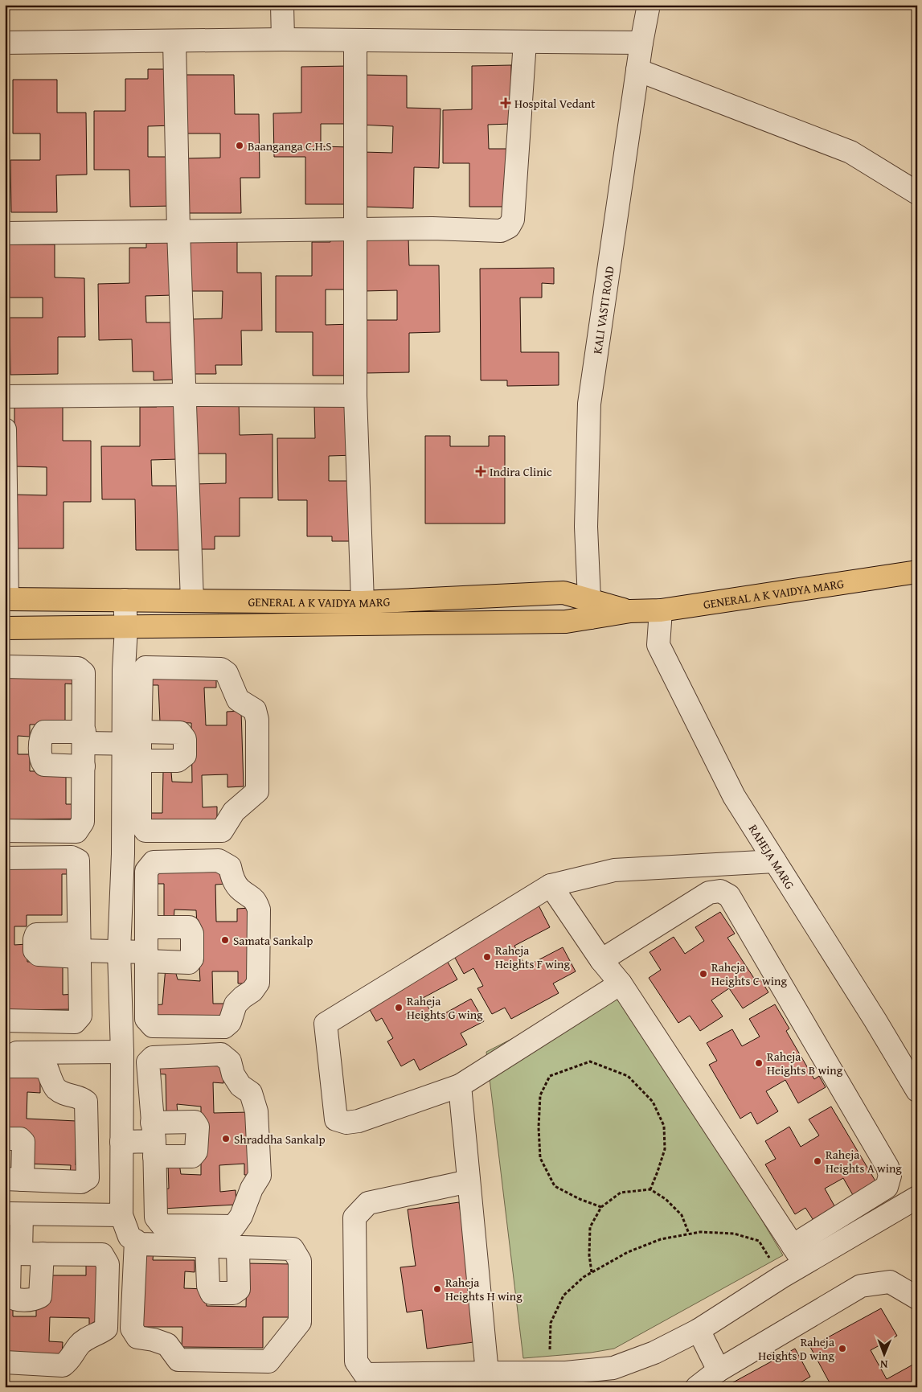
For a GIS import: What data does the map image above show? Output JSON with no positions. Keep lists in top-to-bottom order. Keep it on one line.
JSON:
{"streets":{"main road":["GENERAL A K VAIDYA MARG"],"street":["KALI VASTI ROAD","RAHEJA MARG"]},"crossings":[["KALI VASTI ROAD","GENERAL A K VAIDYA MARG"],["GENERAL A K VAIDYA MARG","RAHEJA MARG"]],"places":{"health":["Hospital Vedant","Indira Clinic"],"other":["Baanganga C.H.S","Samata Sankalp","Raheja Heights F wing","Raheja Heights C wing","Raheja Heights G wing","Raheja Heights B wing","Shraddha Sankalp","Raheja Heights A wing","Raheja Heights H wing","Raheja Heights D wing"]},"north":"bottom"}
